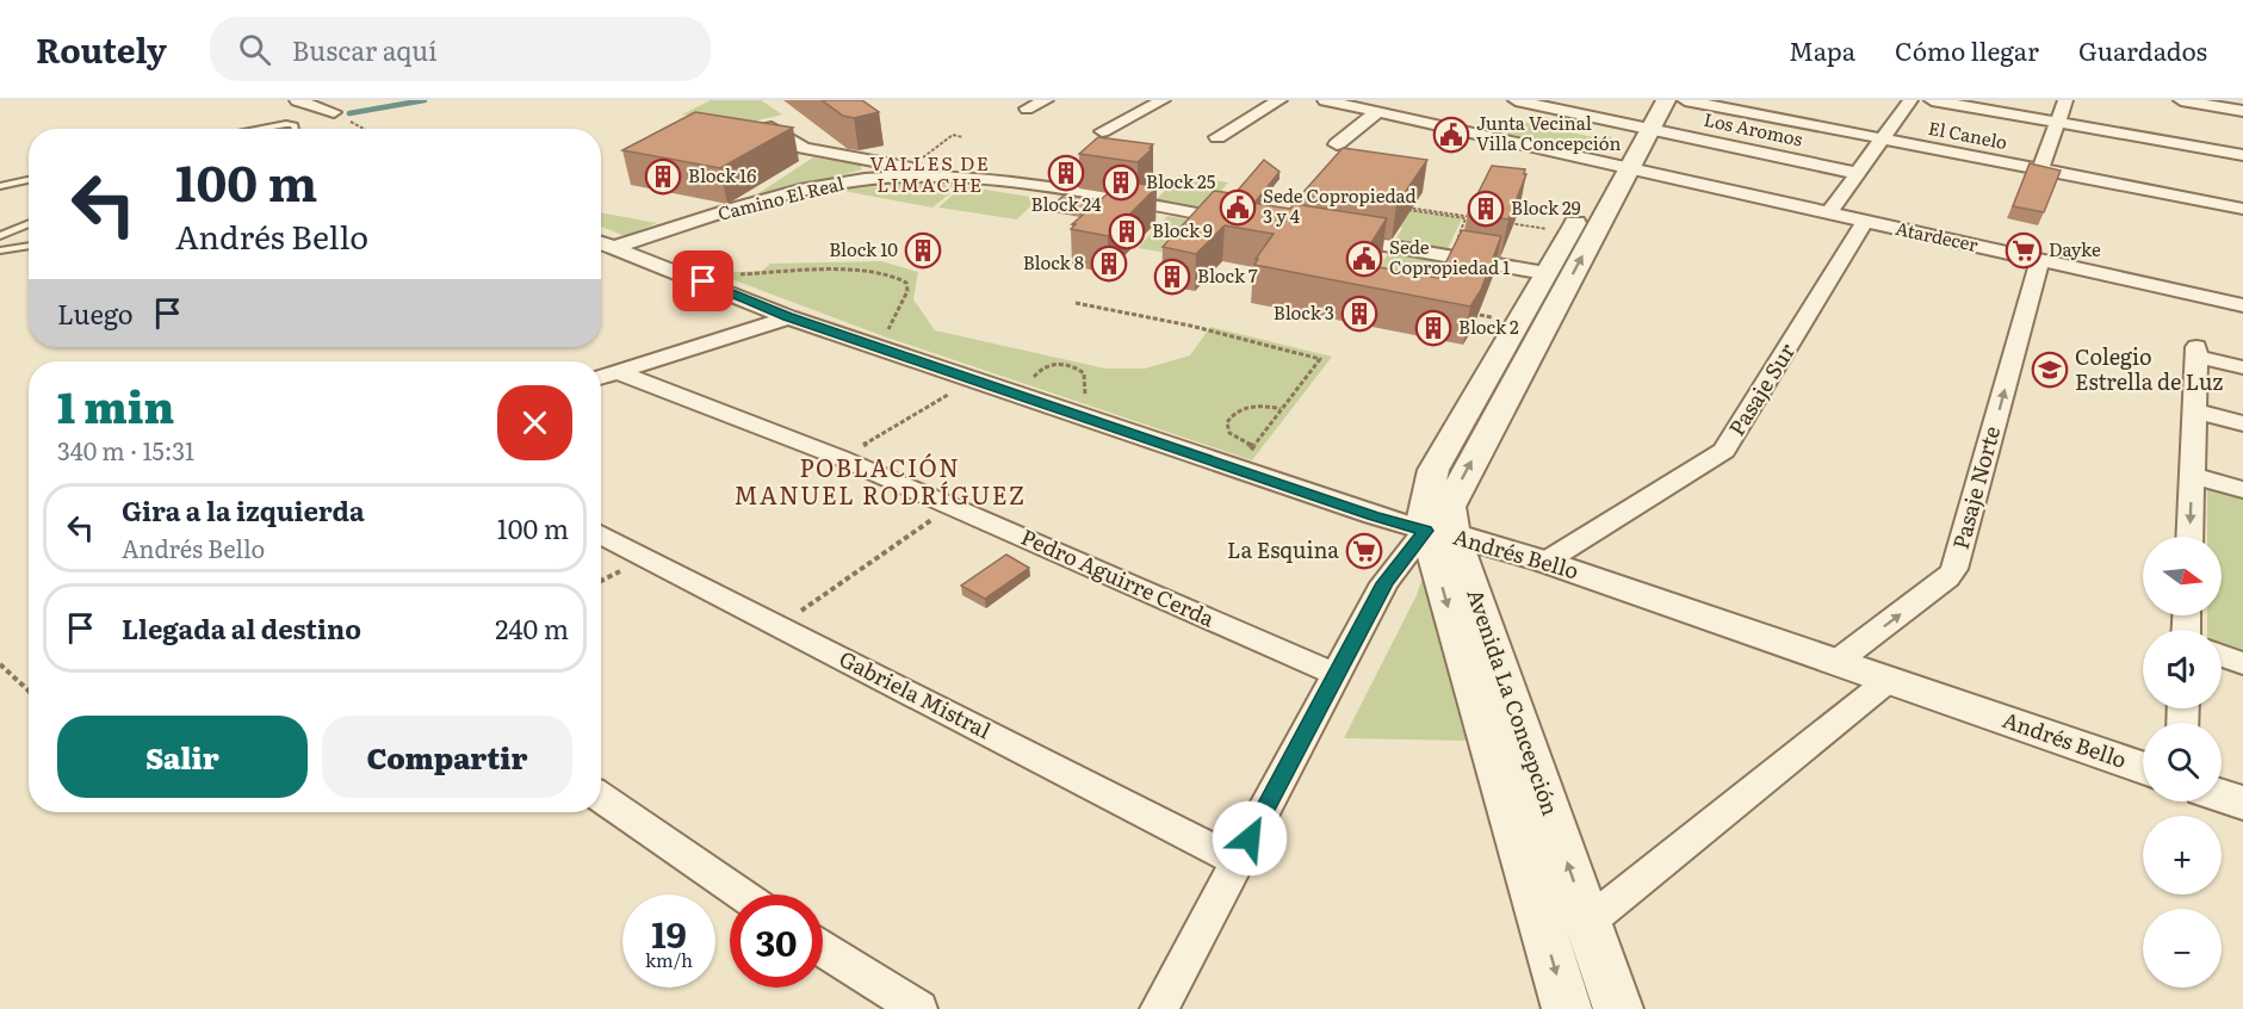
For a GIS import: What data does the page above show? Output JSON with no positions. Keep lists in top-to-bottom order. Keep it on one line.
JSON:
{"streets":{"street":["Los Aromos","El Canelo","Camino El Real","Atardecer","Pasaje Sur","Pasaje Norte","Andrés Bello","Pedro Aguirre Cerda","Gabriela Mistral","Avenida La Concepción"]},"crossings":[["Los Aromos","Avenida La Concepción"],["Camino El Real","Andrés Bello"],["Atardecer","Pasaje Sur"],["Atardecer","Pasaje Norte"],["Atardecer","Avenida La Concepción"],["Pasaje Sur","Andrés Bello"],["Pasaje Norte","Andrés Bello"],["Andrés Bello","Avenida La Concepción"]],"districts":["VALLES DE LIMACHE","POBLACIÓN MANUEL RODRÍGUEZ"],"places":{"public building":["Junta Vecinal Villa Concepción","Sede Copropiedad 3 y 4","Sede Copropiedad 1"],"building":["Block 24","Block 16","Block 25","Block 29","Block 9","Block 10","Block 8","Block 7","Block 3","Block 2"],"supermarket":["Dayke","La Esquina"],"school or university":["Colegio Estrella de Luz"]},"north":"right","page":{"header":"Routely","search":"Buscar aquí","nav":["Mapa","Cómo llegar","Guardados"],"turn":["100 m","Andrés Bello"],"then":"Luego","heading":["1 min","340 m · 15:31"],"list":[{"name":"Gira a la izquierda","note":"Andrés Bello","value":"100 m"},{"name":"Llegada al destino","value":"240 m"}],"map_buttons":["+","−"],"buttons":["Salir","Compartir"],"speed":"19 km/h","limit":"30"}}
